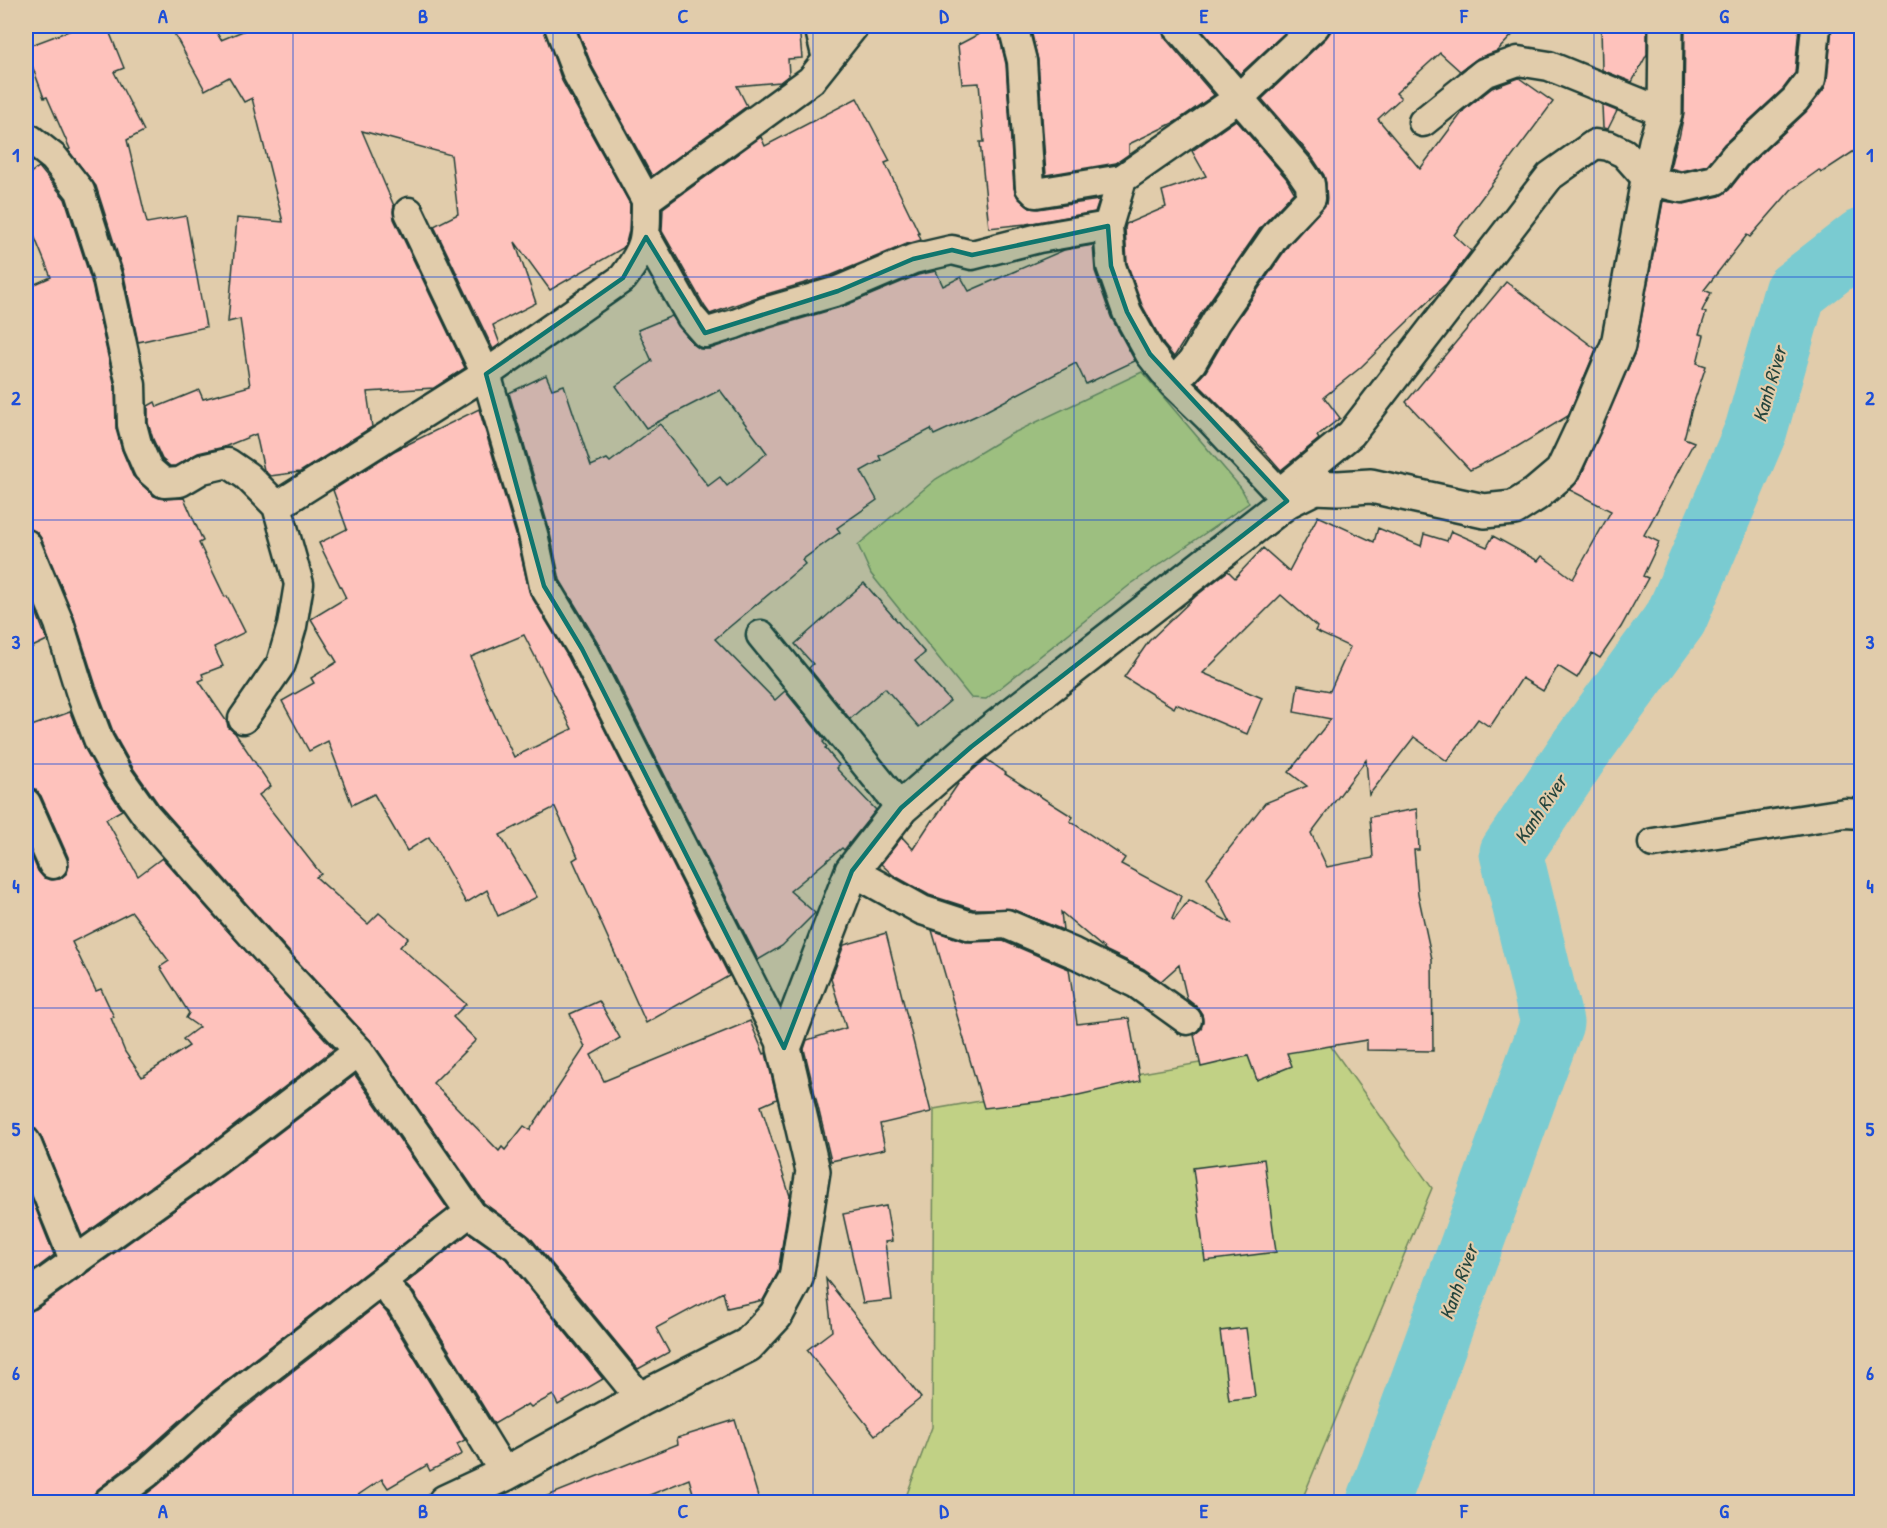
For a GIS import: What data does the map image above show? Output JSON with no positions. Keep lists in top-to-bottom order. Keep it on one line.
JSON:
{"water":["Kanh River"],"grid":{"columns":["A","B","C","D","E","F","G"],"rows":["1","2","3","4","5","6"]}}
